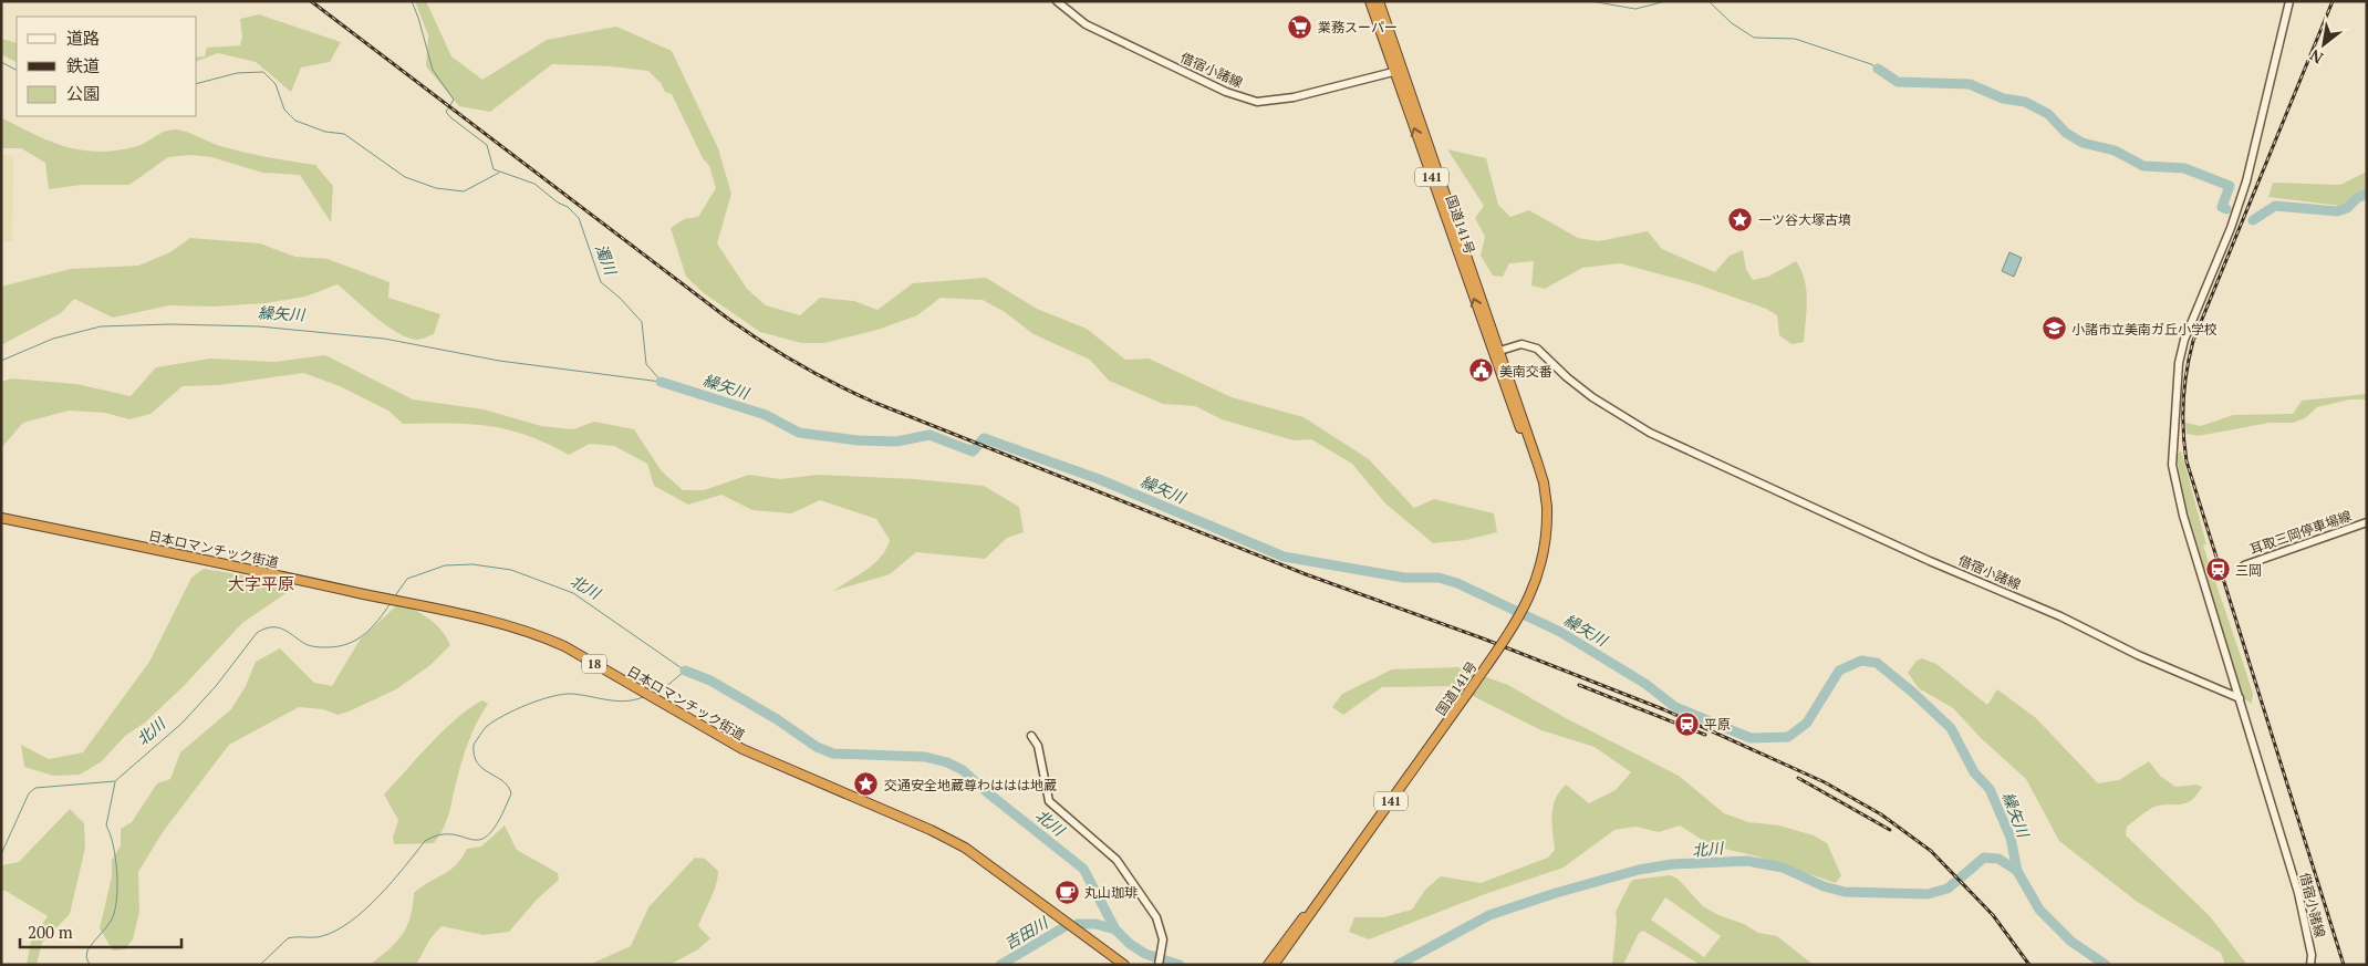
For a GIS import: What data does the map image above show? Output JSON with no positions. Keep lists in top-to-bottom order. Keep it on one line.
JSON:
{"streets":{"highway":["141","国道141号","日本ロマンチック街道","18"],"main road":["借宿小諸線","耳取三岡停車場線"]},"crossings":[["借宿小諸線","国道141号"]],"districts":["大字平原"],"water":["濁川","繰矢川","北川","吉田川"],"places":{"supermarket":["業務スーパー"],"place":["一ツ谷大塚古墳","交通安全地蔵尊わははは地蔵"],"school or university":["小諸市立美南ガ丘小学校"],"public building":["美南交番"],"station":["三岡","平原"],"cafe":["丸山珈琲"]},"legend":["道路","鉄道","公園"],"scale_bar":"200 m","north":"bottom left"}
